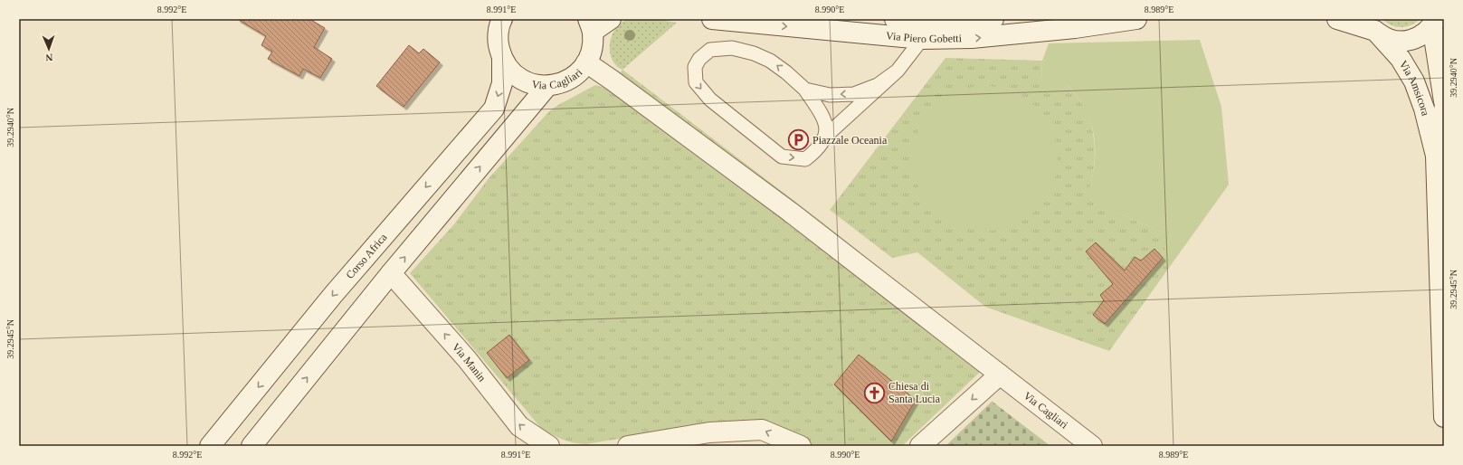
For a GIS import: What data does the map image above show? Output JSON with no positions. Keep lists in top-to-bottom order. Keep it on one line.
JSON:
{"streets":{"street":["Via Piero Gobetti","Via Cagliari","Via Amsicora","Corso Africa","Via Manin"]},"crossings":[["Via Cagliari","Corso Africa"]],"one_way":["Via Piero Gobetti","Via Manin"],"places":{"parking":["Piazzale Oceania"],"church":["Chiesa di Santa Lucia"]},"north":"bottom","coordinates":["8.992°E","8.991°E","8.990°E","8.989°E","39.2940°N","39.2945°N"]}
